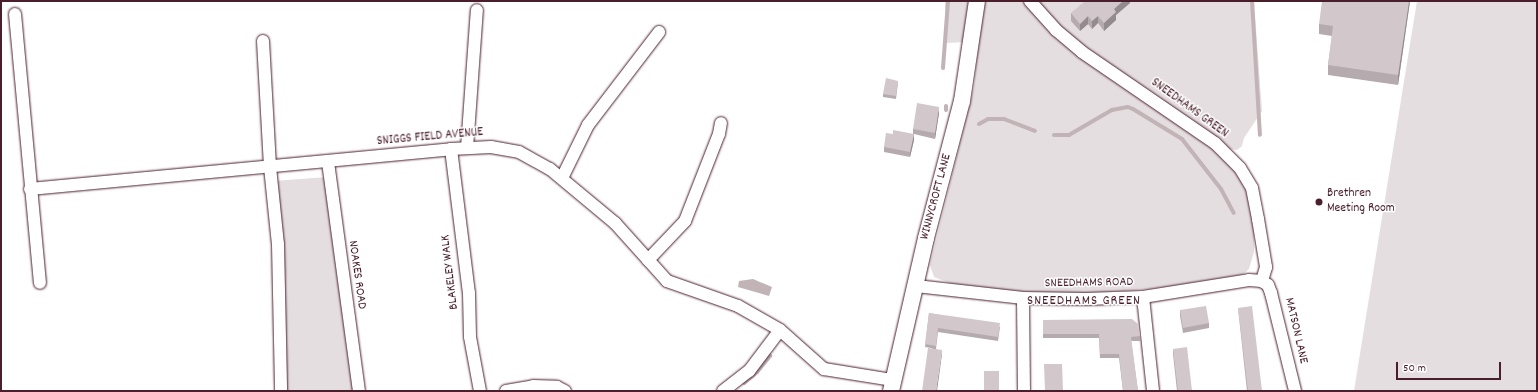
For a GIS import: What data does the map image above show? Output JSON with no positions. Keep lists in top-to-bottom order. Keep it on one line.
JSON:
{"streets":{"street":["SNEEDHAMS GREEN","SNIGGS FIELD AVENUE","WINNYCROFT LANE","BLAKELEY WALK","NOAKES ROAD","SNEEDHAMS ROAD","MATSON LANE"]},"crossings":[["SNEEDHAMS GREEN","SNEEDHAMS ROAD"],["SNEEDHAMS GREEN","MATSON LANE"],["SNIGGS FIELD AVENUE","WINNYCROFT LANE"],["SNIGGS FIELD AVENUE","BLAKELEY WALK"],["SNIGGS FIELD AVENUE","NOAKES ROAD"],["WINNYCROFT LANE","SNEEDHAMS ROAD"],["SNEEDHAMS ROAD","MATSON LANE"]],"districts":["SNEEDHAMS GREEN"],"places":["Brethren Meeting Room"],"scale_bar":"50 m"}
